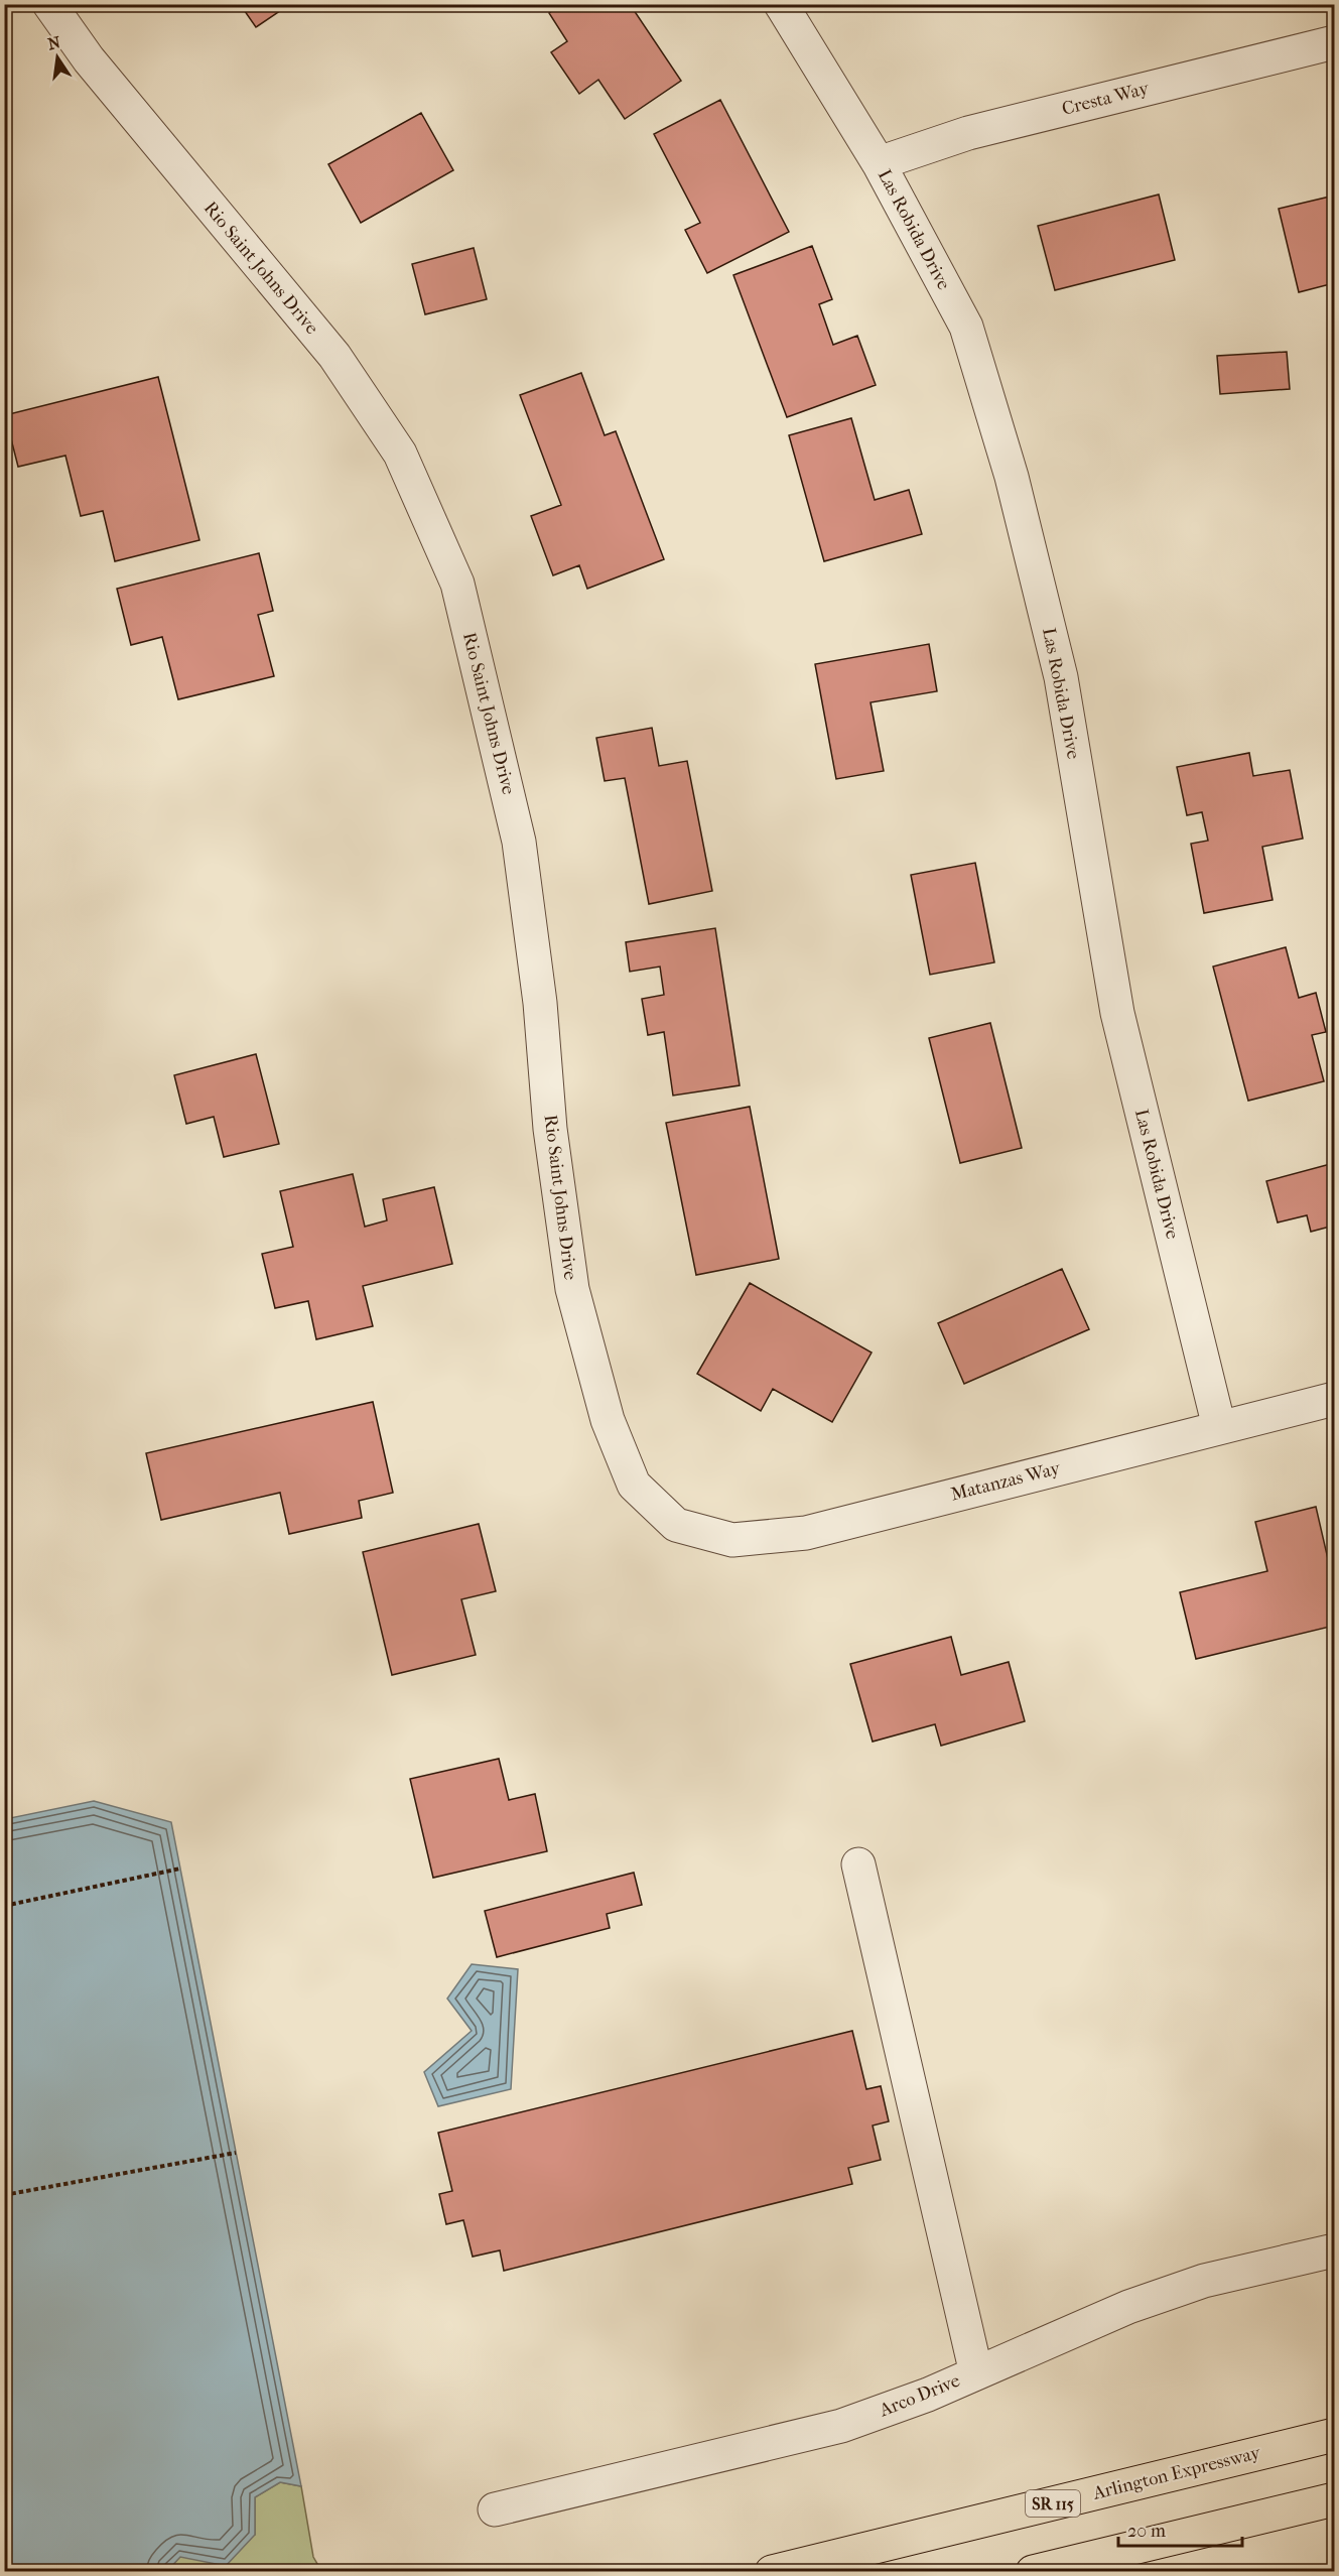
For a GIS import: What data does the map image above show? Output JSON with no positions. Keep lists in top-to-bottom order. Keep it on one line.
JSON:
{"streets":{"highway":["Arlington Expressway","SR 115"],"street":["Cresta Way","Las Robida Drive","Rio Saint Johns Drive","Matanzas Way","Arco Drive"]},"crossings":[["Cresta Way","Las Robida Drive"],["Las Robida Drive","Matanzas Way"],["Rio Saint Johns Drive","Matanzas Way"]],"scale_bar":"20 m","north":"top"}
